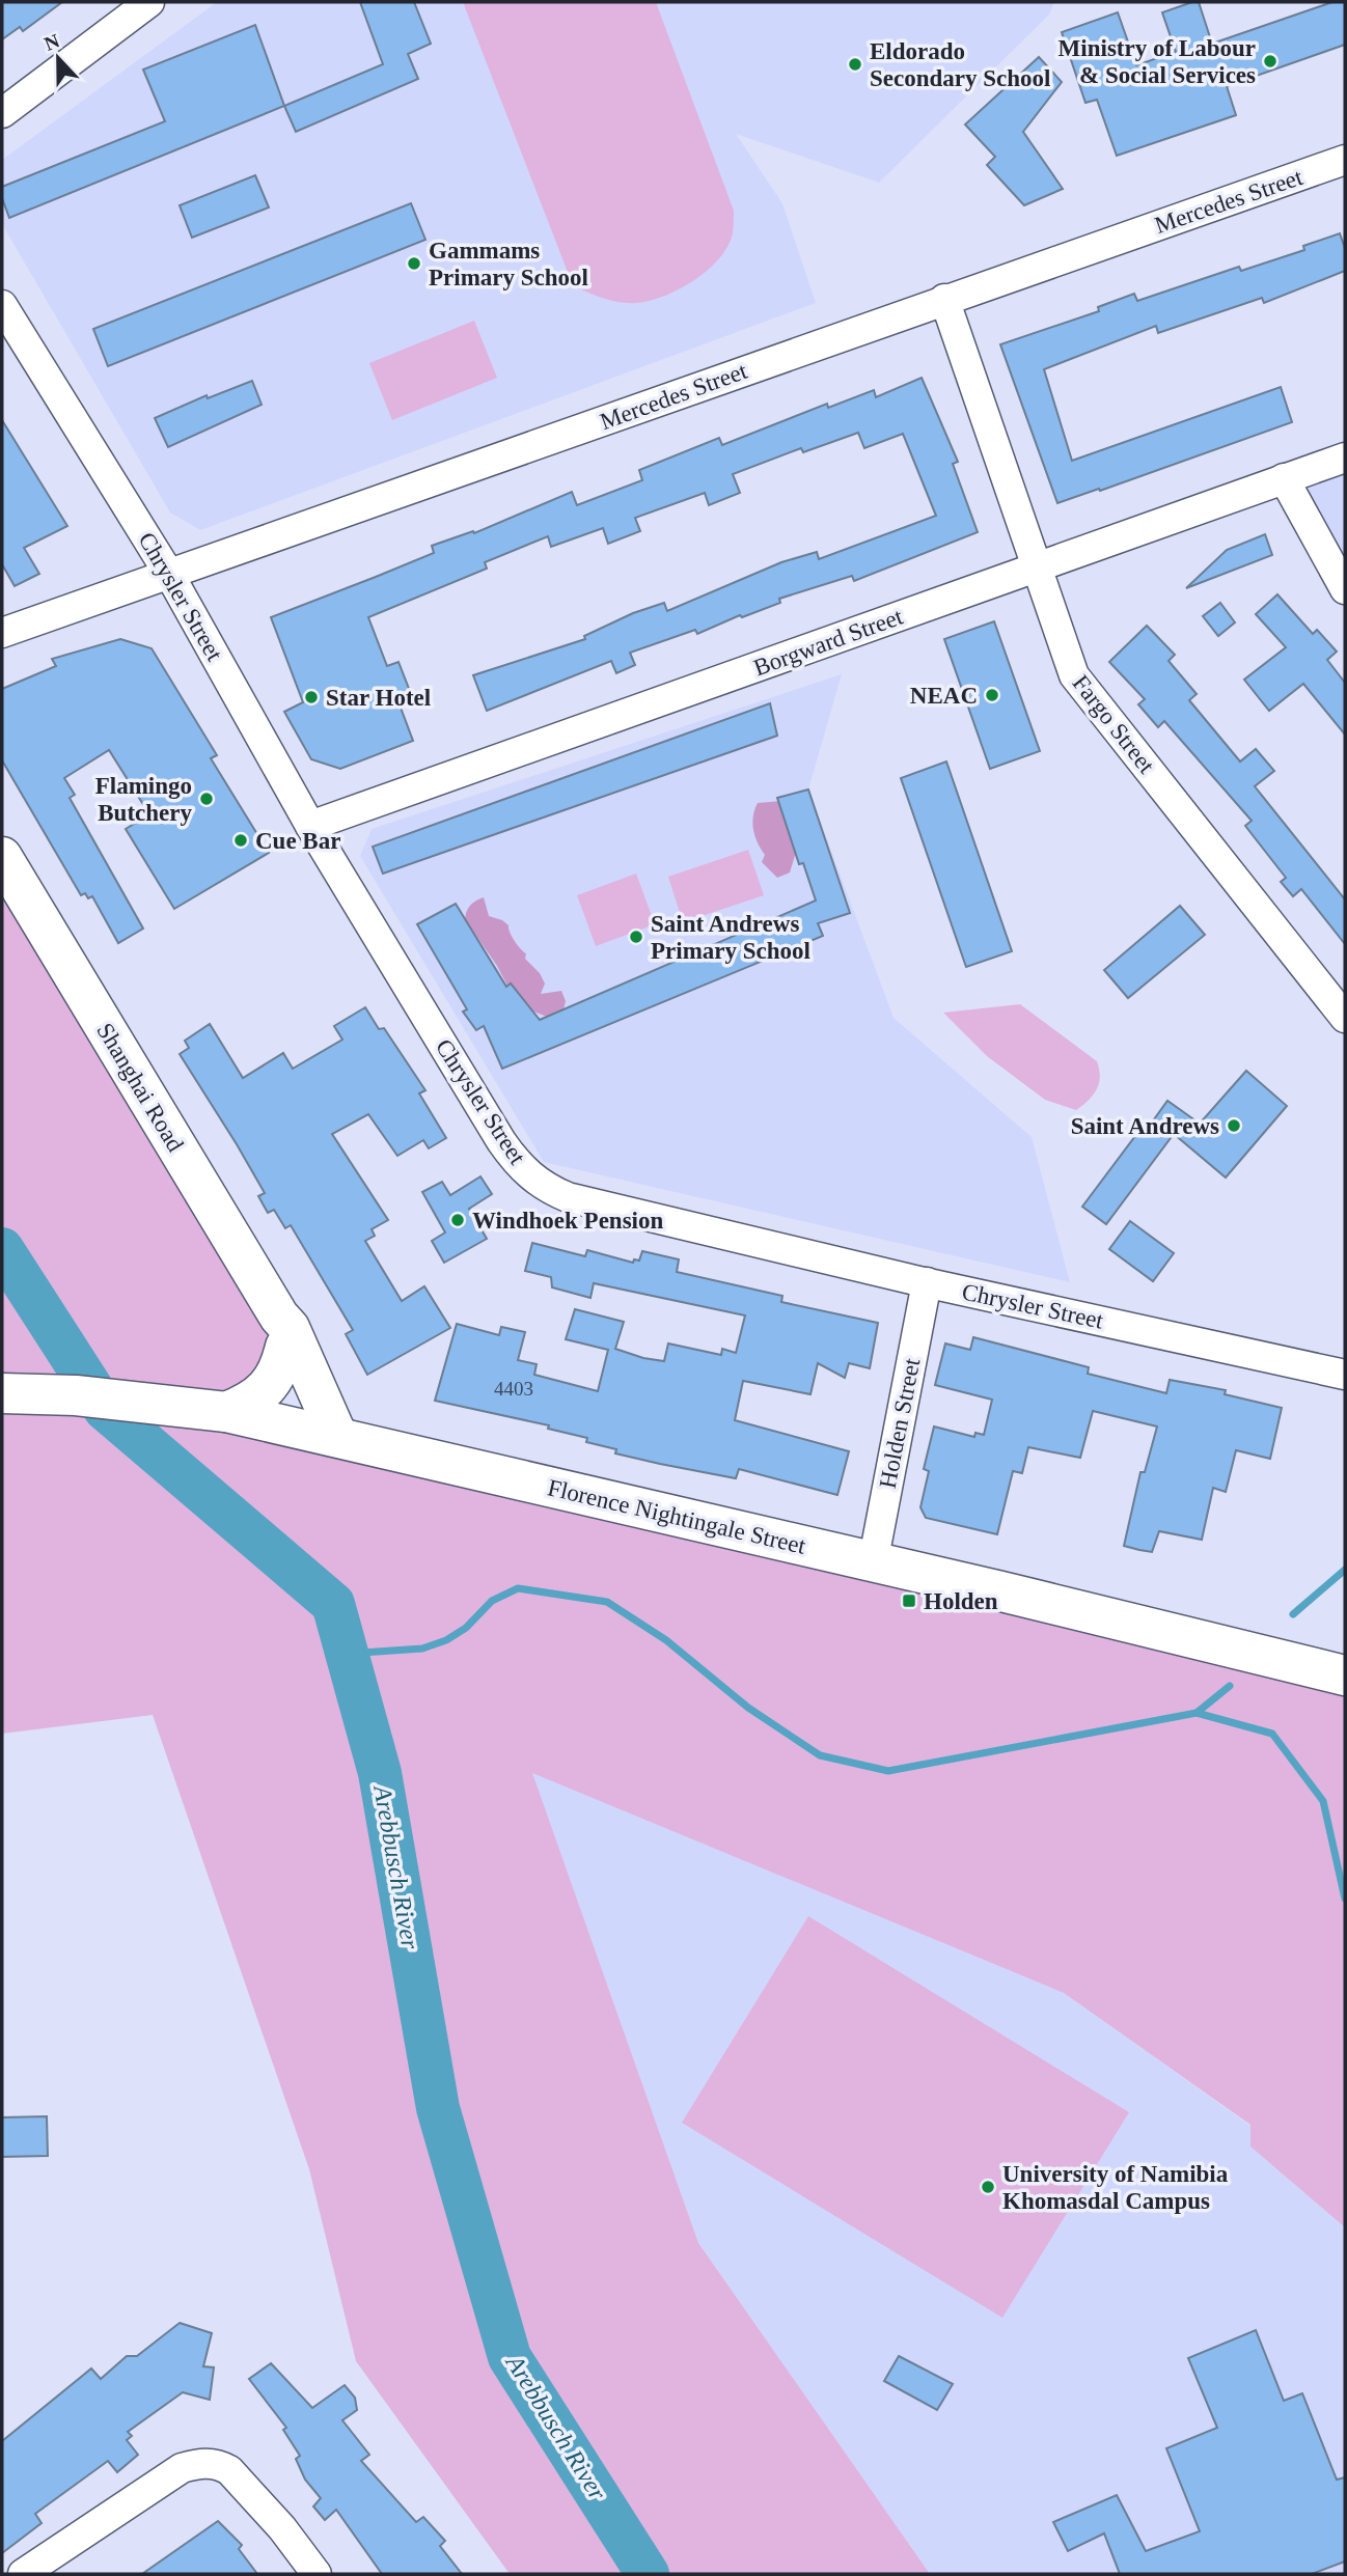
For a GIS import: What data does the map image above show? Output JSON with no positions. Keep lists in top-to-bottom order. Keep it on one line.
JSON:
{"streets":{"main road":["Shanghai Road","Florence Nightingale Street"],"street":["Mercedes Street","Chrysler Street","Borgward Street","Fargo Street","Holden Street"]},"crossings":[["Mercedes Street","Chrysler Street"],["Mercedes Street","Fargo Street"],["Chrysler Street","Borgward Street"],["Chrysler Street","Holden Street"],["Borgward Street","Fargo Street"],["Shanghai Road","Florence Nightingale Street"],["Holden Street","Florence Nightingale Street"]],"water":["Arebbusch River"],"places":{"other":["Ministry of Labour & Social Services","Eldorado Secondary School","Gammams Primary School","NEAC","Star Hotel","Flamingo Butchery","Cue Bar","Saint Andrews Primary School","Saint Andrews","Windhoek Pension","University of Namibia Khomasdal Campus"],"transit":["Holden"]},"house_numbers":["4403"],"north":"top"}
